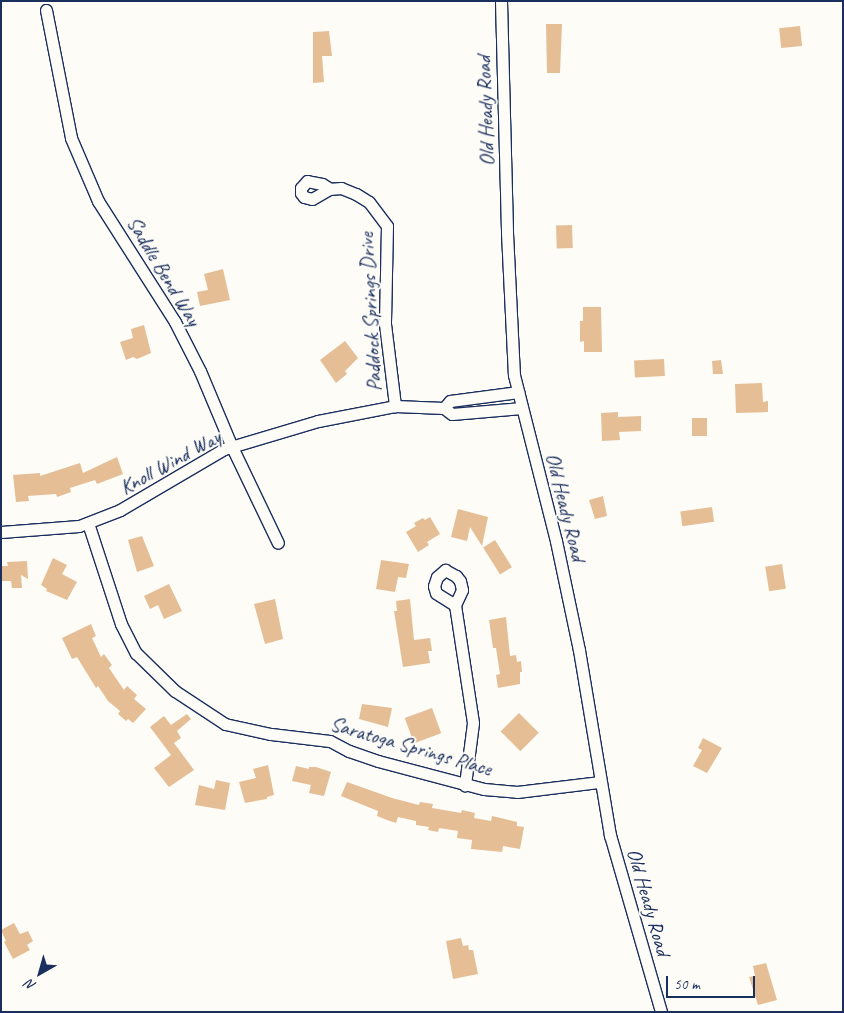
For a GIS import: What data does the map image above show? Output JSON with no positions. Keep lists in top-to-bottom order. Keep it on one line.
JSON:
{"streets":{"street":["Old Heady Road","Saddle Bend Way","Paddock Springs Drive","Knoll Wind Way","Saratoga Springs Place"]},"crossings":[["Old Heady Road","Knoll Wind Way"],["Old Heady Road","Saratoga Springs Place"],["Saddle Bend Way","Knoll Wind Way"],["Paddock Springs Drive","Knoll Wind Way"],["Knoll Wind Way","Saratoga Springs Place"]],"scale_bar":"50 m","north":"bottom left"}
